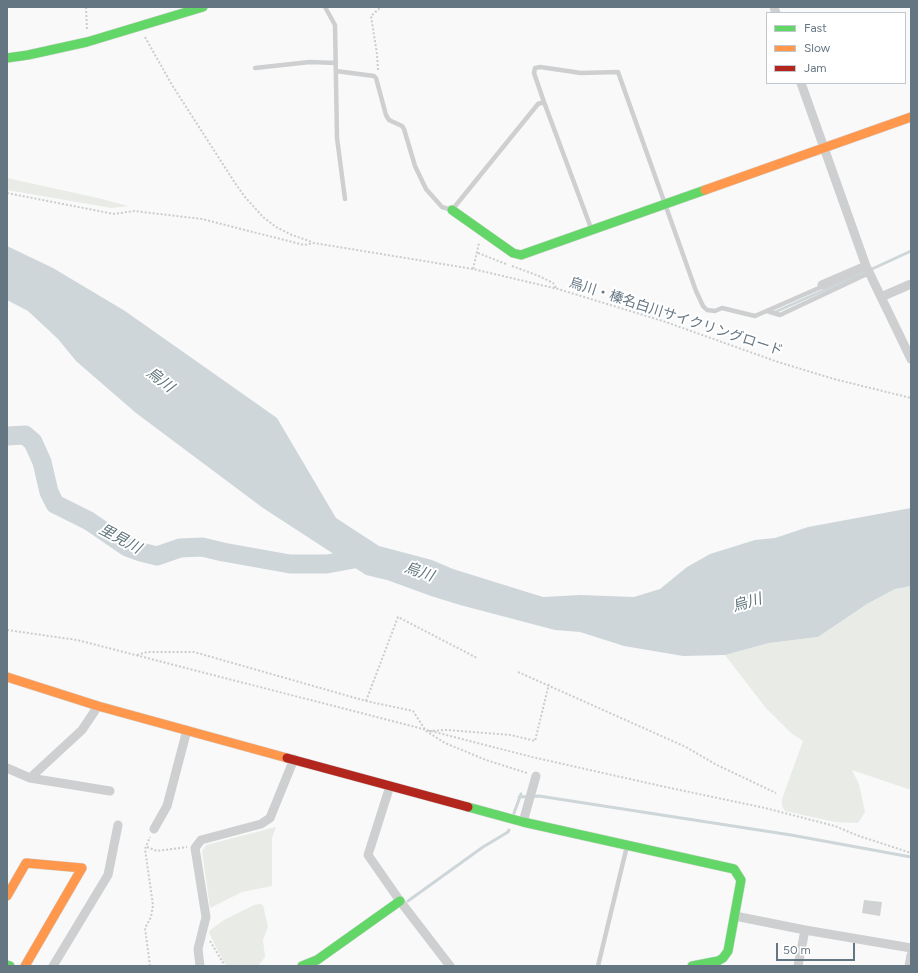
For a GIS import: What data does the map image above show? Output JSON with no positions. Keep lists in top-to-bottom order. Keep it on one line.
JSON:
{"streets":{"path":["烏川・榛名白川サイクリングロード"]},"water":["烏川","里見川"],"legend":["Fast","Slow","Jam"],"scale_bar":"50 m"}
